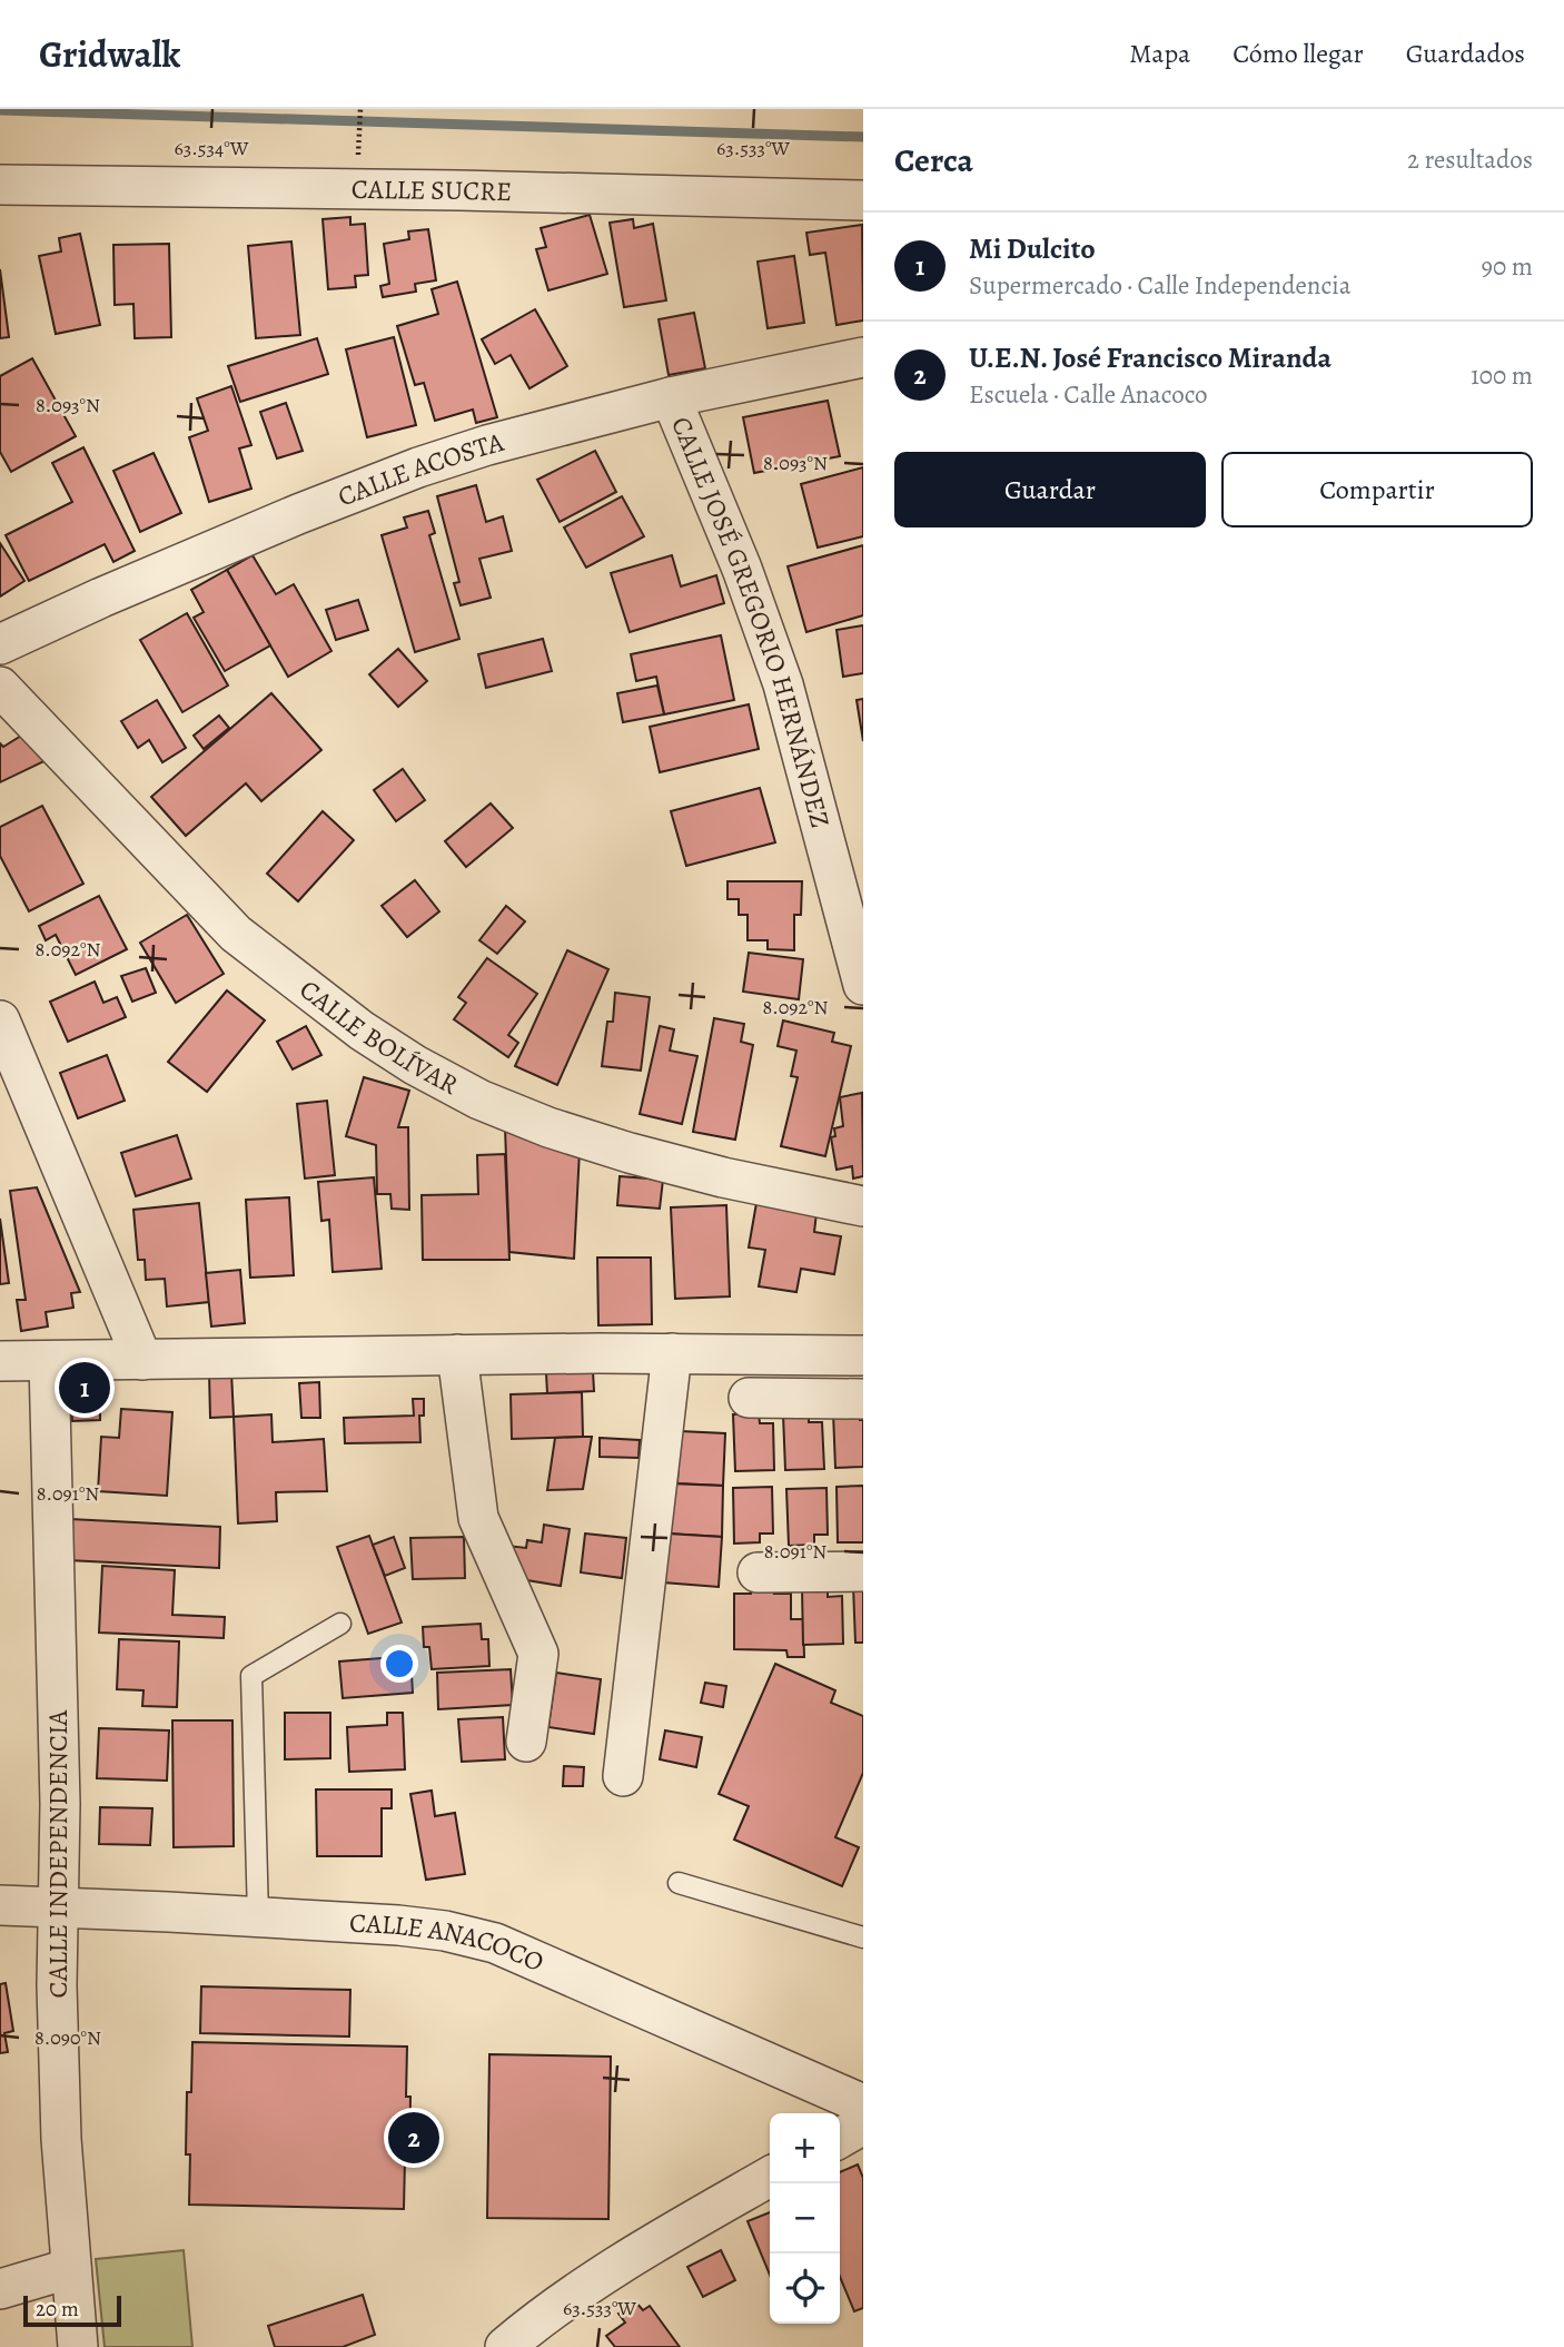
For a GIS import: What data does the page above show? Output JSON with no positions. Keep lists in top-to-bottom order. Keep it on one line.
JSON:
{"streets":{"street":["CALLE SUCRE","CALLE ACOSTA","CALLE JOSÉ GREGORIO HERNÁNDEZ","CALLE BOLÍVAR","CALLE INDEPENDENCIA","CALLE ANACOCO"]},"crossings":[["CALLE ACOSTA","CALLE JOSÉ GREGORIO HERNÁNDEZ"],["CALLE INDEPENDENCIA","CALLE ANACOCO"]],"scale_bar":"20 m","page":{"header":"Gridwalk","nav":["Mapa","Cómo llegar","Guardados"],"heading":["Cerca","2 resultados"],"list":[{"mark":"1","name":"Mi Dulcito","note":"Supermercado · Calle Independencia","value":"90 m"},{"mark":"2","name":"U.E.N. José Francisco Miranda","note":"Escuela · Calle Anacoco","value":"100 m"}],"buttons":["Guardar","Compartir"],"pins":["1","2"],"map_buttons":["+","−"],"scale":"20 m"},"coordinates":["63.534°W","63.533°W","8.093°N","8.092°N","8.091°N","8.090°N"]}
